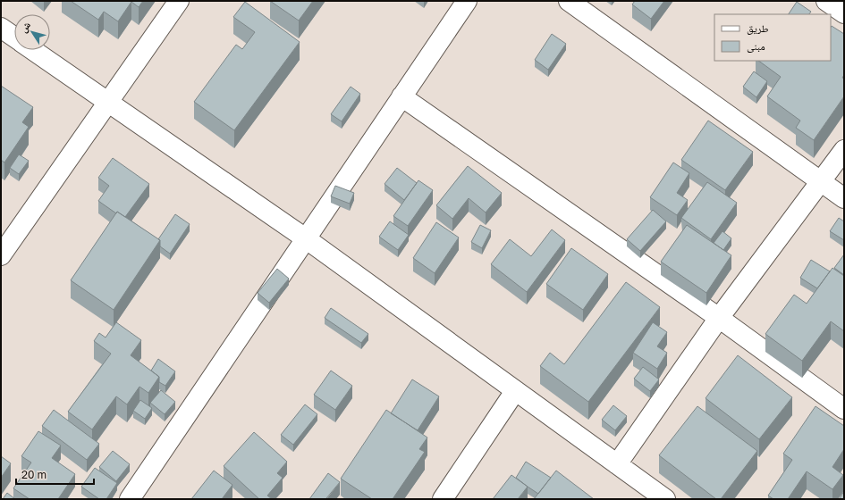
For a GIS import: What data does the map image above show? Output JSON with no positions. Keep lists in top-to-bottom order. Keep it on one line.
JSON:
{"legend":["طريق","مبنى"],"scale_bar":"20 m","north":"top left"}
